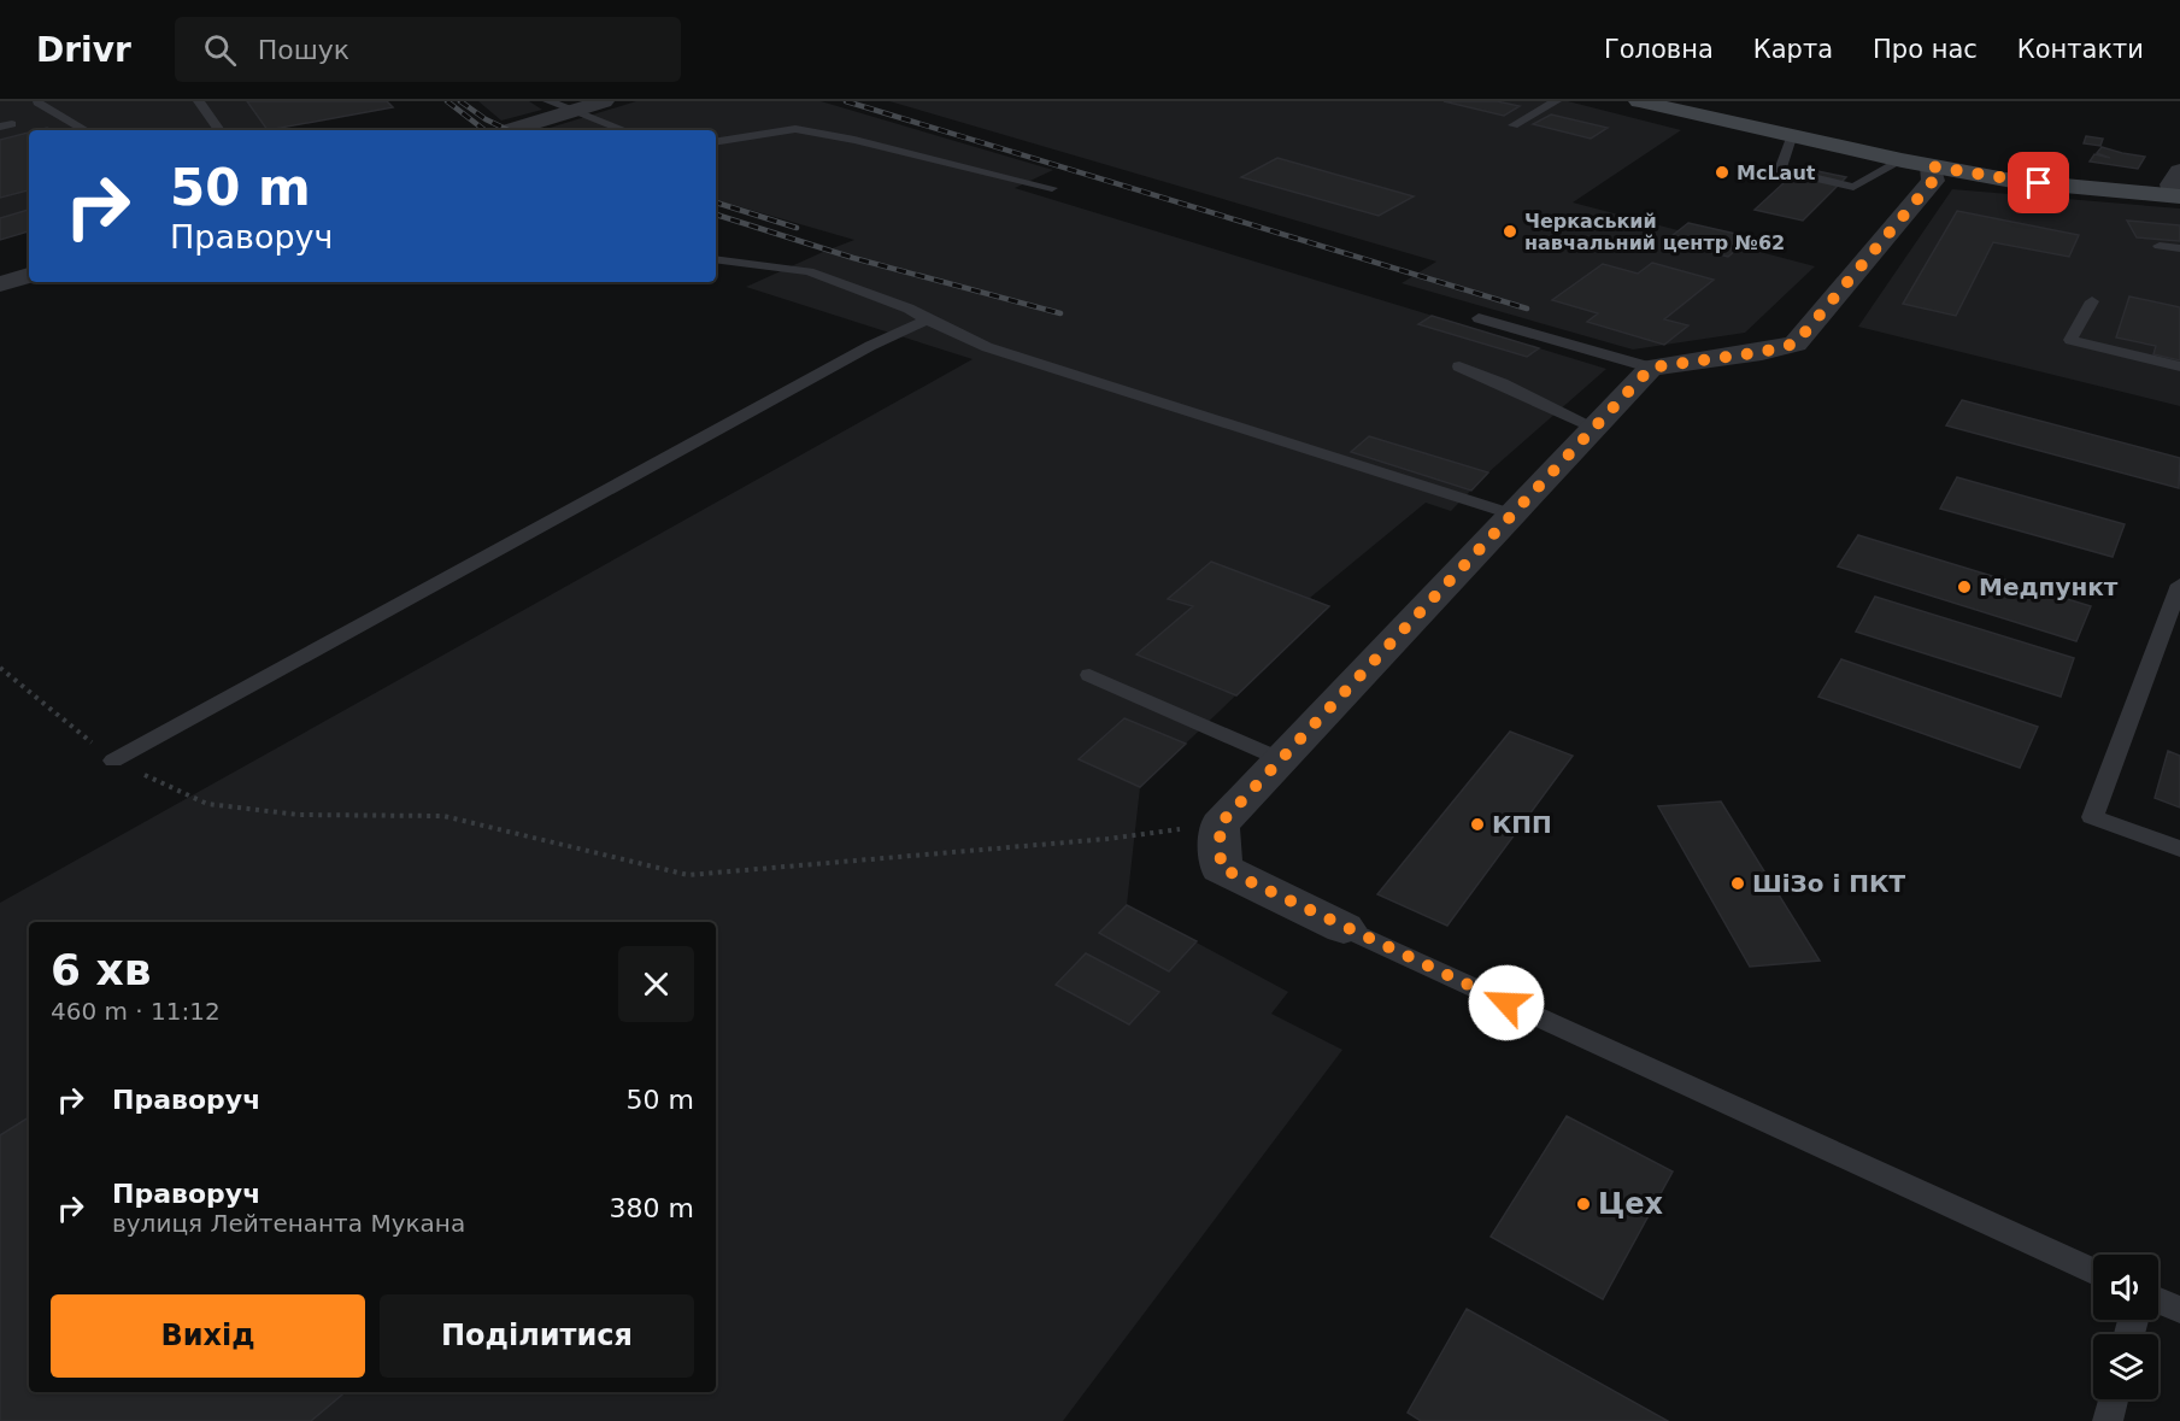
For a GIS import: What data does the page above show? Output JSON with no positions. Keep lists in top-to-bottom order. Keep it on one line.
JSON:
{"places":["McLaut","Черкаський навчальний центр №62","Медпункт","КПП","ШіЗо і ПКТ","Цех"],"page":{"header":"Drivr","search":"Пошук","nav":["Головна","Карта","Про нас","Контакти"],"turn":["50 m","Праворуч"],"heading":["6 хв","460 m · 11:12"],"list":[{"name":"Праворуч","value":"50 m"},{"name":"Праворуч","note":"вулиця Лейтенанта Мукана","value":"380 m"}],"buttons":["Вихід","Поділитися"]}}
